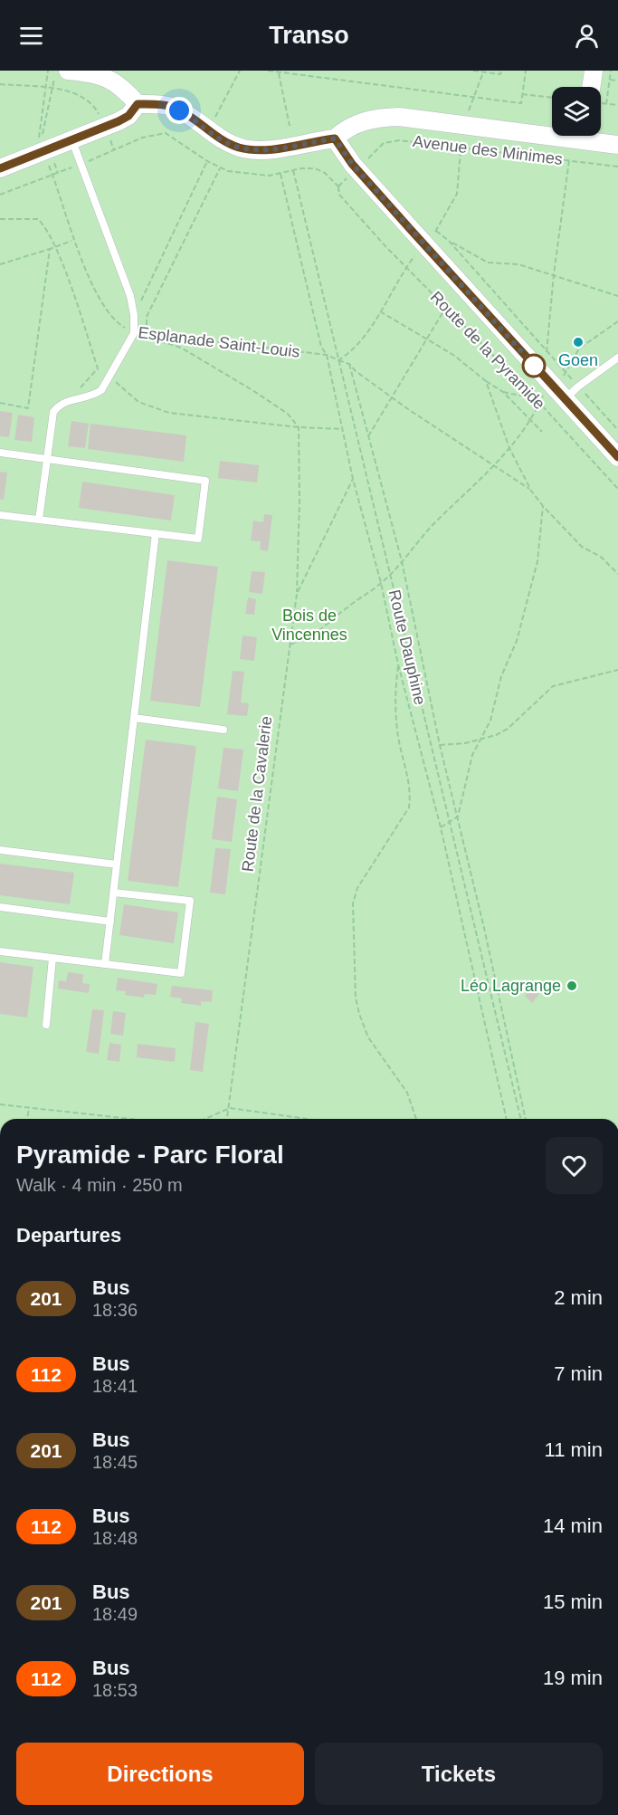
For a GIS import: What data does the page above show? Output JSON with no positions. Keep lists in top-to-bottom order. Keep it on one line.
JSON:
{"streets":{"street":["Avenue des Minimes","Route de la Pyramide"],"path":["Esplanade Saint-Louis","Route Dauphine","Route de la Cavalerie"]},"crossings":[["Avenue des Minimes","Route de la Pyramide"],["Esplanade Saint-Louis","Route Dauphine"],["Route Dauphine","Route de la Cavalerie"]],"parks":["Bois de Vincennes"],"places":["Goen","Léo Lagrange"],"lines":["bus line 201"],"page":{"header":"Transo","heading":[["Pyramide - Parc Floral","Walk · 4 min · 250 m"],"Departures"],"list":[{"mark":"201","name":"Bus","note":"18:36","value":"2 min"},{"mark":"112","name":"Bus","note":"18:41","value":"7 min"},{"mark":"201","name":"Bus","note":"18:45","value":"11 min"},{"mark":"112","name":"Bus","note":"18:48","value":"14 min"},{"mark":"201","name":"Bus","note":"18:49","value":"15 min"},{"mark":"112","name":"Bus","note":"18:53","value":"19 min"}],"buttons":["Directions","Tickets"]}}
